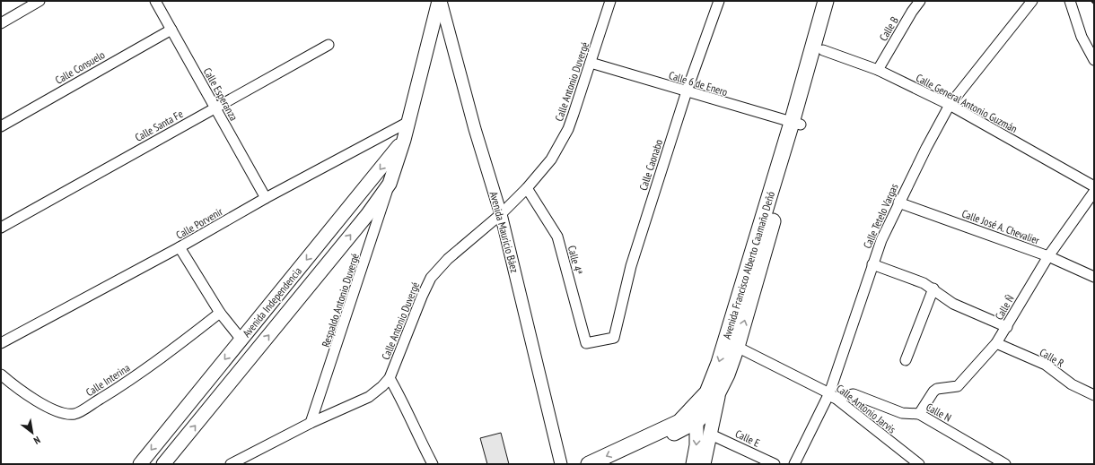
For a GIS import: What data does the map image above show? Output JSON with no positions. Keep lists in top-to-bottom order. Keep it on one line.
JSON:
{"streets":{"main road":["Avenida Francisco Alberto Caamaño Deñó","Avenida Independencia"],"street":["Calle B","Calle Consuelo","Calle Antonio Duvergé","Calle 6 de Enero","Calle Esperanza","Calle General Antonio Guzmán","Calle Santa Fe","Calle Caonabo","Calle Tetelo Vargas","Calle Porvenir","Calle José A. Chevalier","Avenida Mauricio Báez","Calle 4ª","Respaldo Antonio Duvergé","Calle Ñ","Calle R","Calle Interina","Calle Antonio Jarvis","Calle N","Calle E"]},"crossings":[["Calle B","Calle General Antonio Guzmán"],["Calle Consuelo","Calle Esperanza"],["Calle Antonio Duvergé","Calle 6 de Enero"],["Calle Antonio Duvergé","Avenida Mauricio Báez"],["Calle Antonio Duvergé","Calle 4ª"],["Calle Antonio Duvergé","Respaldo Antonio Duvergé"],["Calle 6 de Enero","Calle Caonabo"],["Calle 6 de Enero","Avenida Francisco Alberto Caamaño Deñó"],["Calle Esperanza","Calle Santa Fe"],["Calle Esperanza","Calle Porvenir"],["Calle General Antonio Guzmán","Calle Tetelo Vargas"],["Calle General Antonio Guzmán","Avenida Francisco Alberto Caamaño Deñó"],["Calle Caonabo","Calle 4ª"],["Calle Tetelo Vargas","Calle José A. Chevalier"],["Calle Tetelo Vargas","Calle Antonio Jarvis"],["Calle Tetelo Vargas","Calle N"],["Calle Porvenir","Avenida Independencia"],["Calle José A. Chevalier","Calle Ñ"],["Avenida Mauricio Báez","Avenida Independencia"],["Avenida Francisco Alberto Caamaño Deñó","Calle Antonio Jarvis"],["Respaldo Antonio Duvergé","Avenida Independencia"],["Calle Ñ","Calle R"],["Calle Ñ","Calle N"],["Calle Antonio Jarvis","Calle N"]],"north":"bottom right"}
